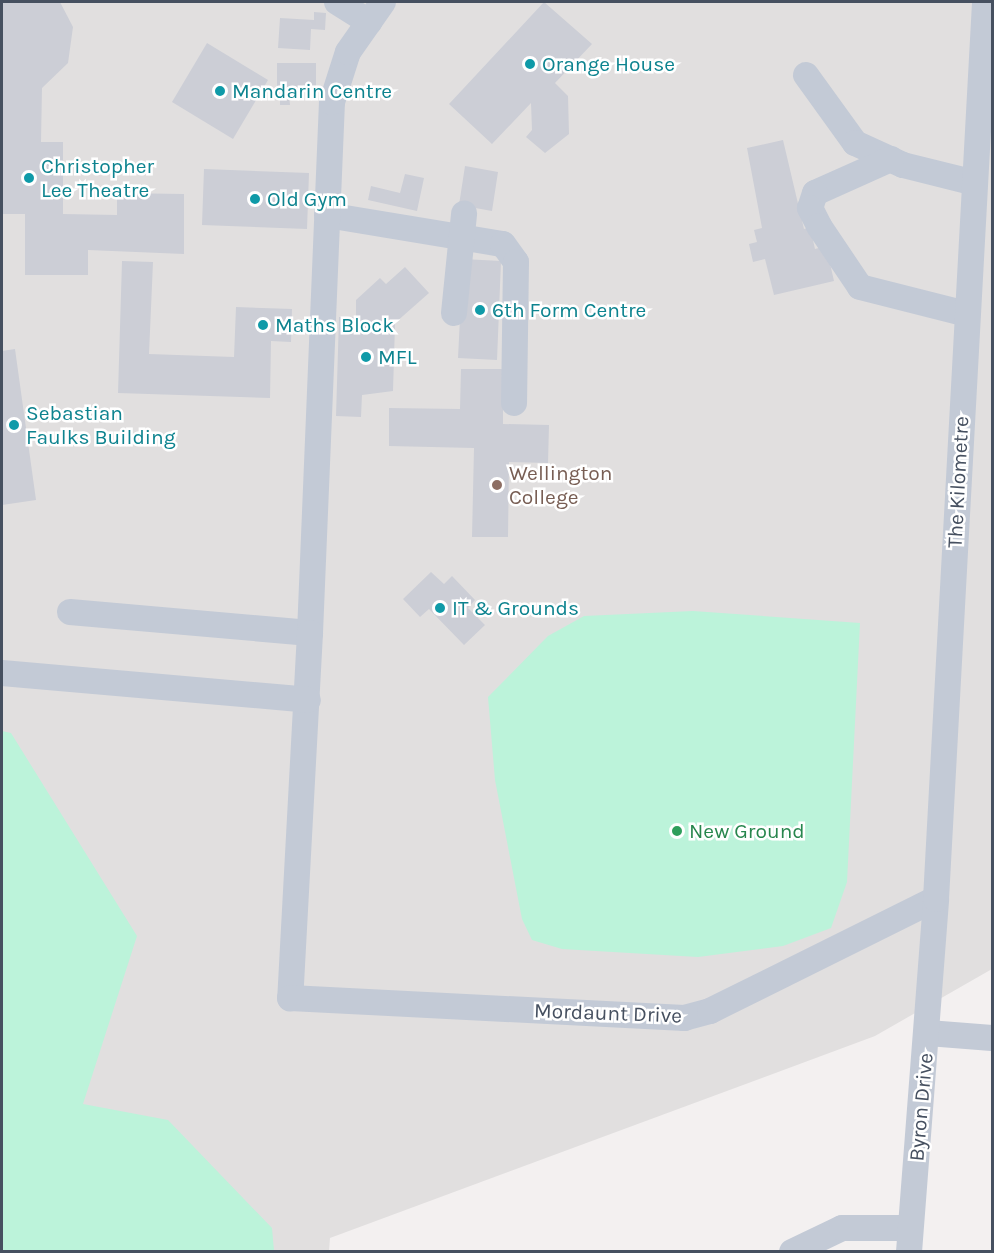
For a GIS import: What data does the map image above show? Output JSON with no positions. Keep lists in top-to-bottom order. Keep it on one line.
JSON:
{"streets":{"street":["The Kilometre","Mordaunt Drive","Byron Drive"]},"crossings":[["The Kilometre","Mordaunt Drive"],["The Kilometre","Byron Drive"]],"places":["Orange House","Mandarin Centre","Christopher Lee Theatre","Old Gym","6th Form Centre","Maths Block","MFL","Sebastian Faulks Building","Wellington College","IT & Grounds","New Ground"]}
